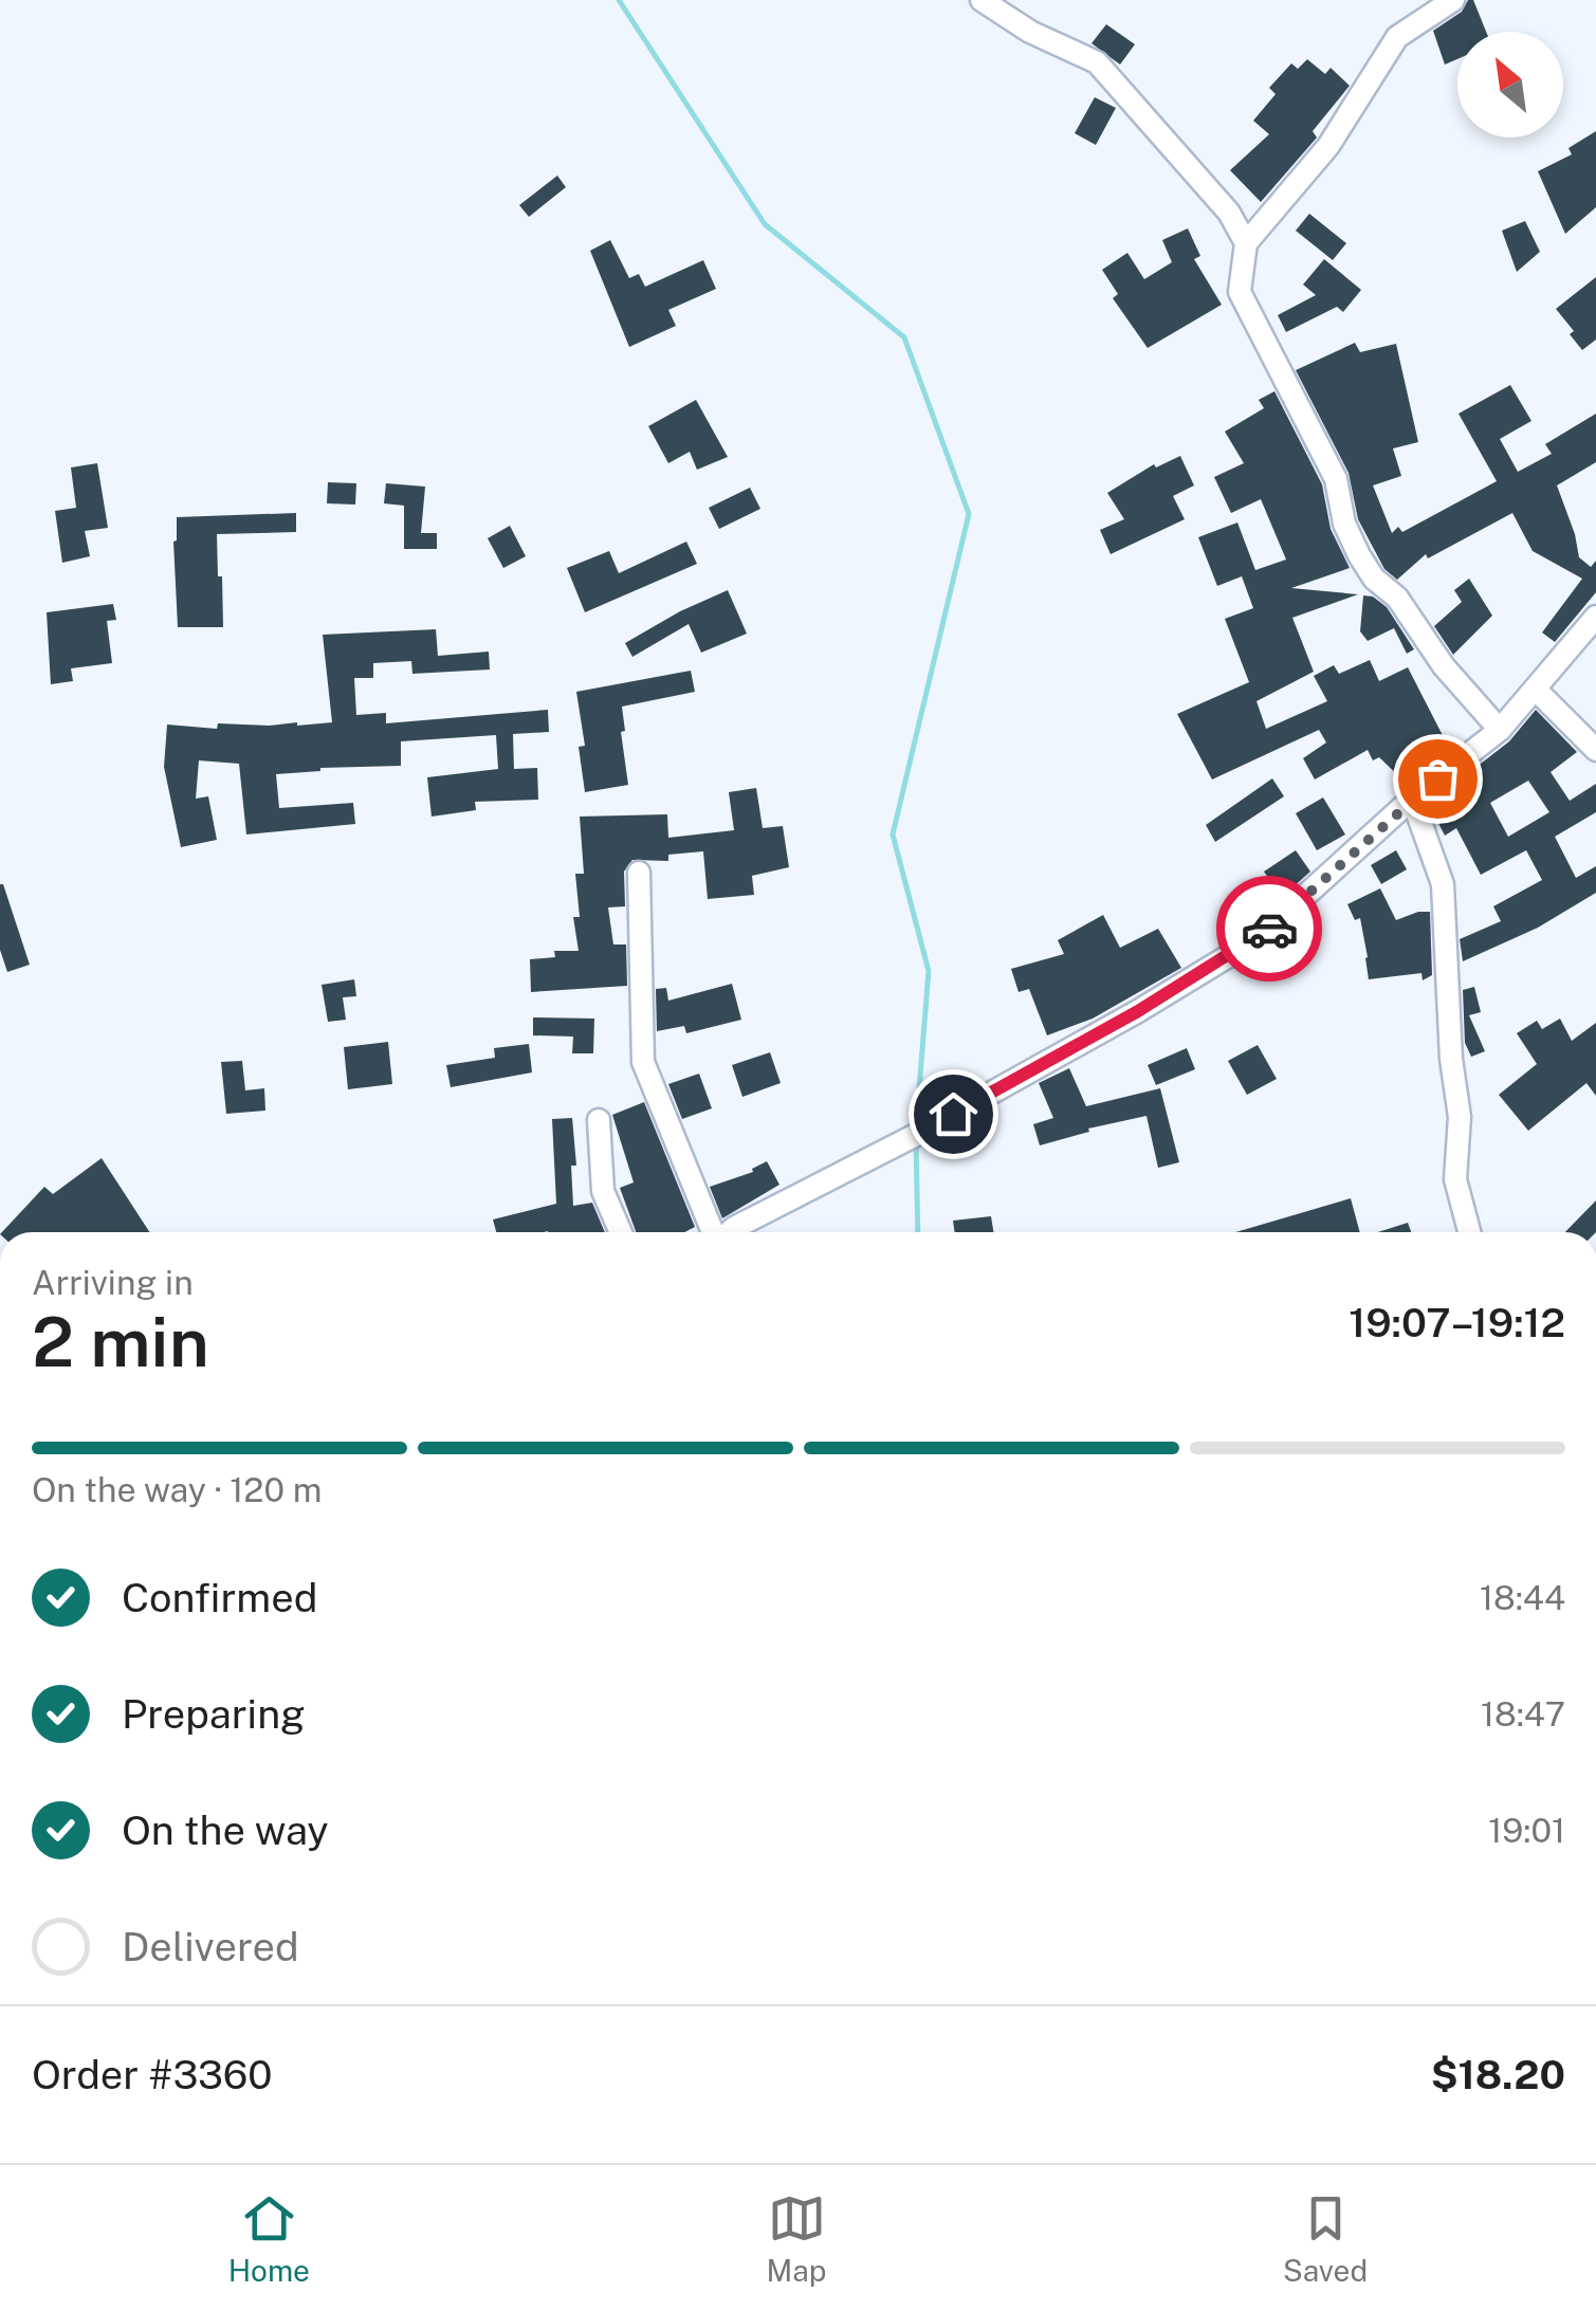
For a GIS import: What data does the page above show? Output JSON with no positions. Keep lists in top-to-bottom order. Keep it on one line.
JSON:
{"north":"top left","page":{"heading":["2 min","Arriving in","19:07–19:12"],"panel":["Order #3360","$18.20"],"bar":"On the way · 120 m","list":[["Confirmed","18:44"],["Preparing","18:47"],["On the way","19:01"],"Delivered"],"tabs":["Home","Map","Saved"]}}
